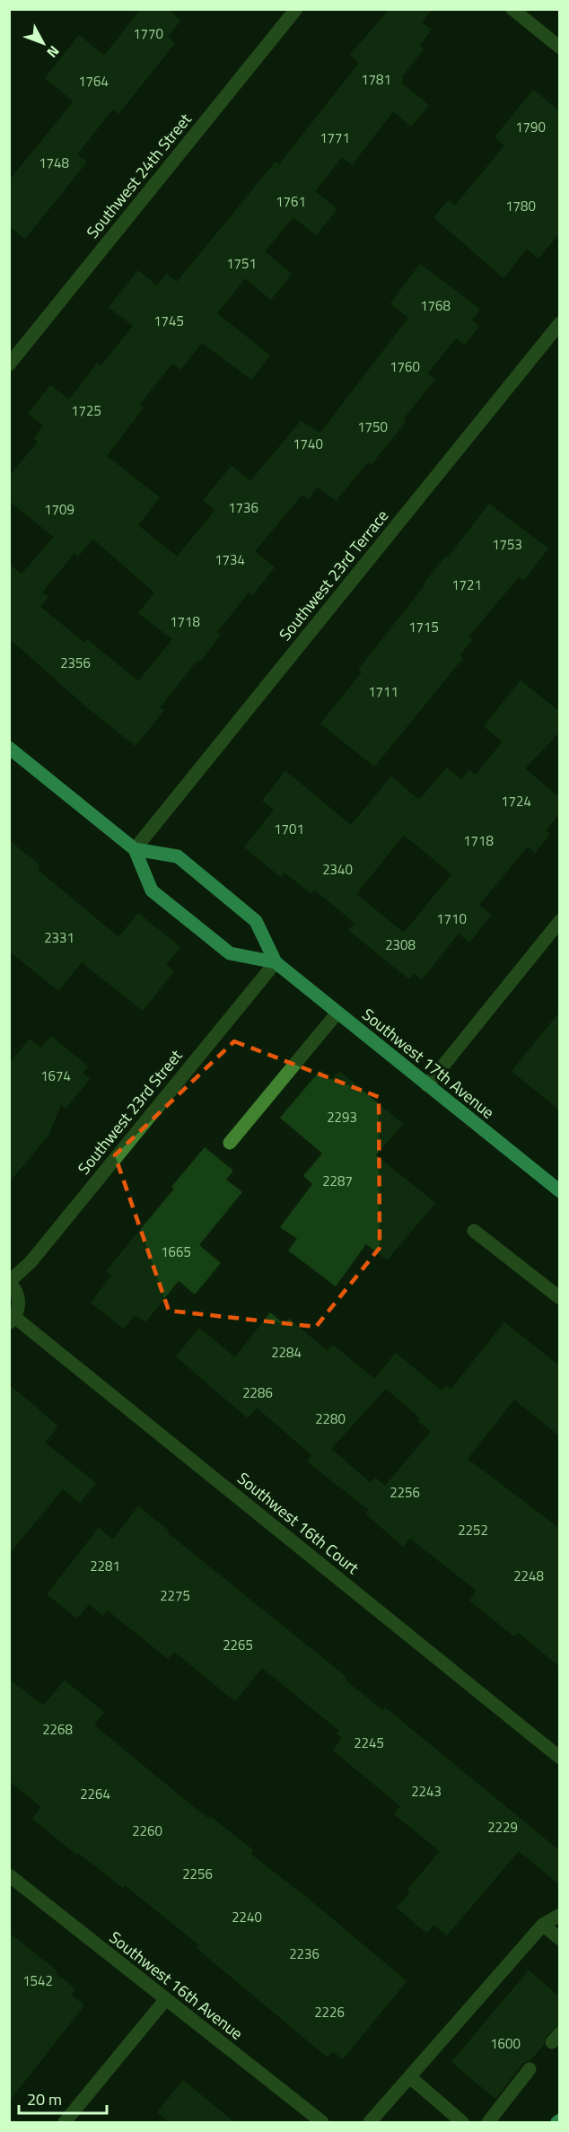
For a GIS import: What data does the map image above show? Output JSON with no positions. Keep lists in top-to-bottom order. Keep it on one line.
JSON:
{"streets":{"main road":["Southwest 17th Avenue"],"street":["Southwest 24th Street","Southwest 23rd Terrace","Southwest 23rd Street","Southwest 16th Court","Southwest 16th Avenue"]},"crossings":[["Southwest 23rd Terrace","Southwest 17th Avenue"],["Southwest 17th Avenue","Southwest 23rd Street"]],"house_numbers":["1770","1781","1764","1790","1771","1748","1761","1780","1751","1768","1745","1760","1725","1750","1740","1736","1709","1753","1734","1721","1718","1715","2356","1711","1724","1701","1718","2340","1710","2331","2308","1674","2293","2287","1665","2284","2286","2280","2256","2252","2281","2248","2275","2265","2268","2245","2243","2264","2229","2260","2256","2240","2236","1542","2226","1600"],"scale_bar":"20 m","north":"bottom right"}
